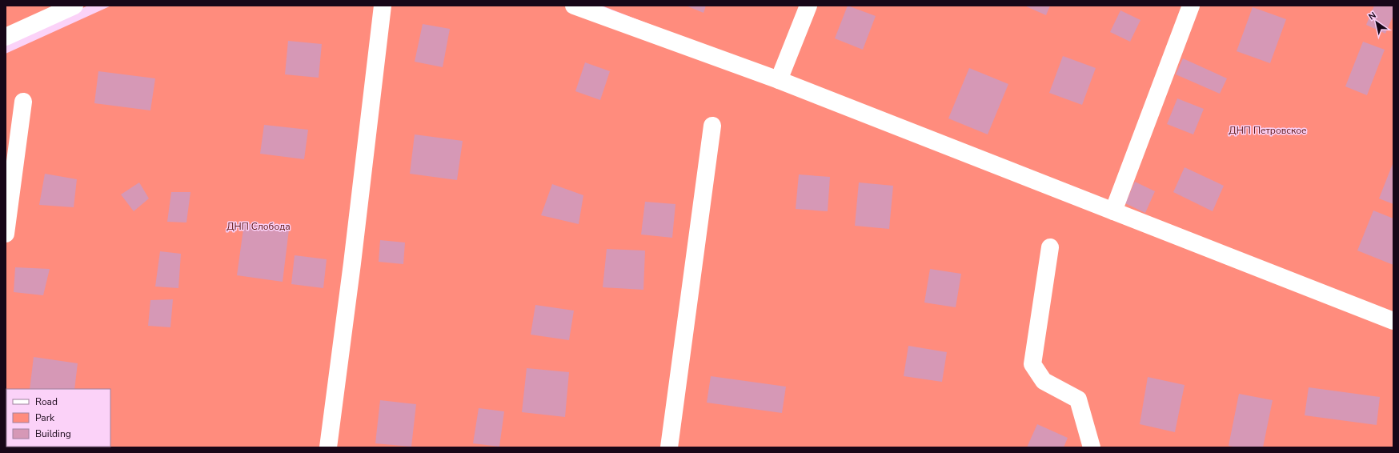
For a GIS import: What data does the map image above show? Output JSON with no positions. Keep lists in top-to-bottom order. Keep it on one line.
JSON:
{"parks":["ДНП Петровское","ДНП Слобода"],"legend":["Road","Park","Building"],"north":"top left"}
